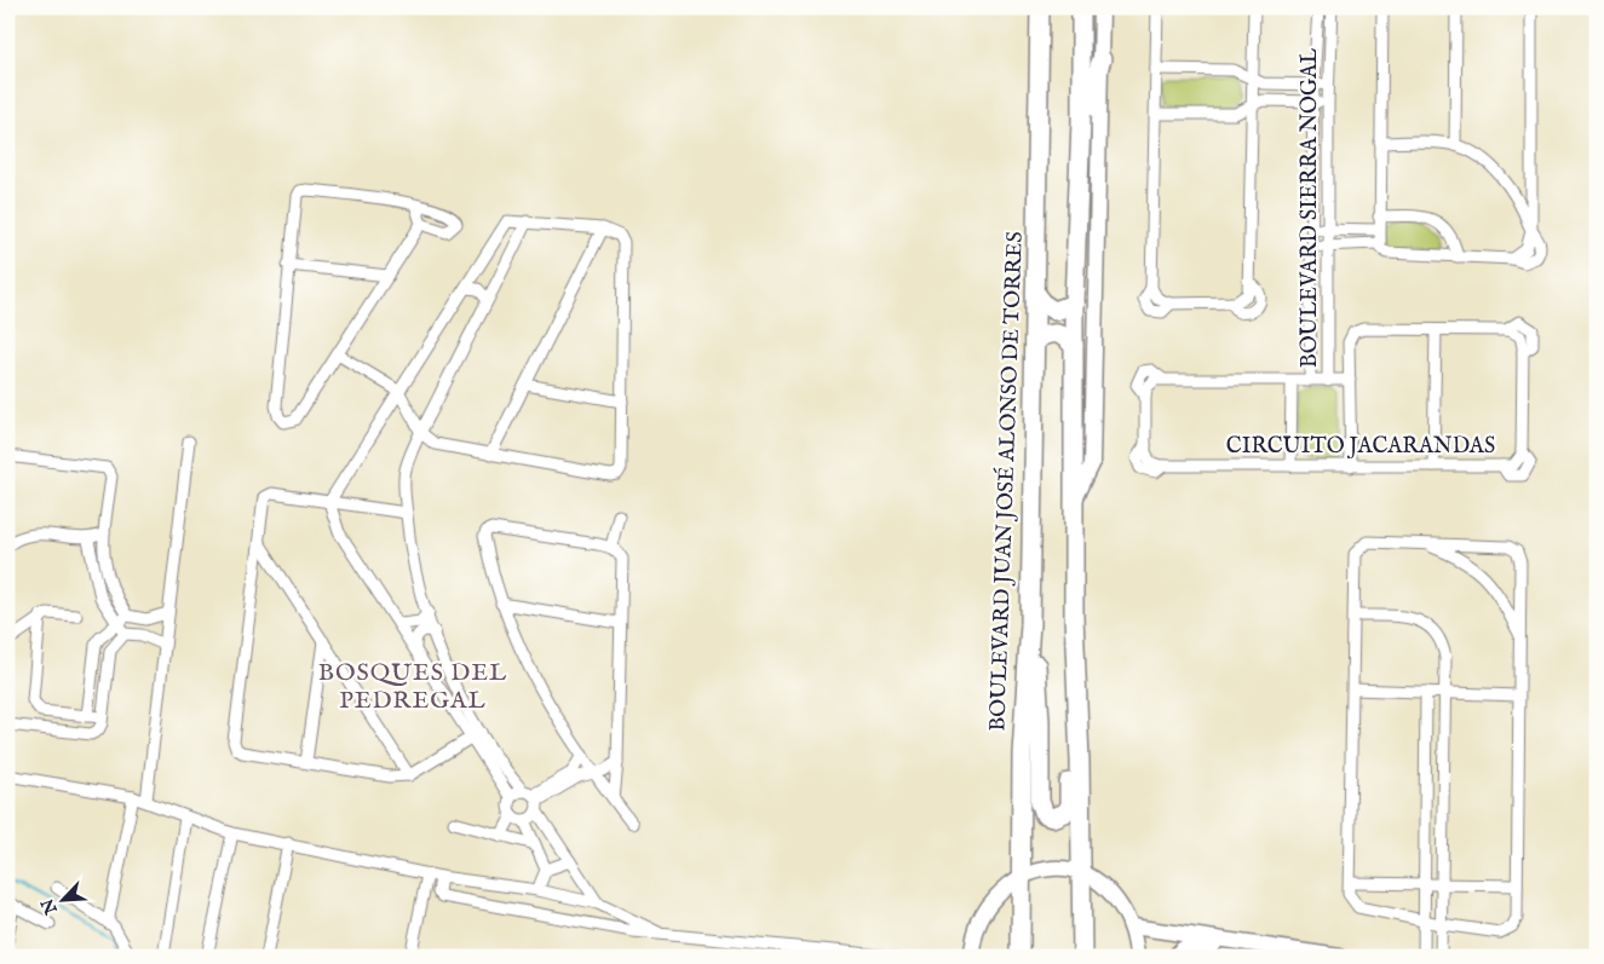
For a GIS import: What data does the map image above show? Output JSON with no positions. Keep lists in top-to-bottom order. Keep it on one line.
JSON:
{"streets":{"main road":["BOULEVARD JUAN JOSÉ ALONSO DE TORRES"],"street":["BOULEVARD SIERRA NOGAL","CIRCUITO JACARANDAS"]},"crossings":[["BOULEVARD SIERRA NOGAL","CIRCUITO JACARANDAS"]],"districts":["BOSQUES DEL PEDREGAL"],"north":"bottom left"}
